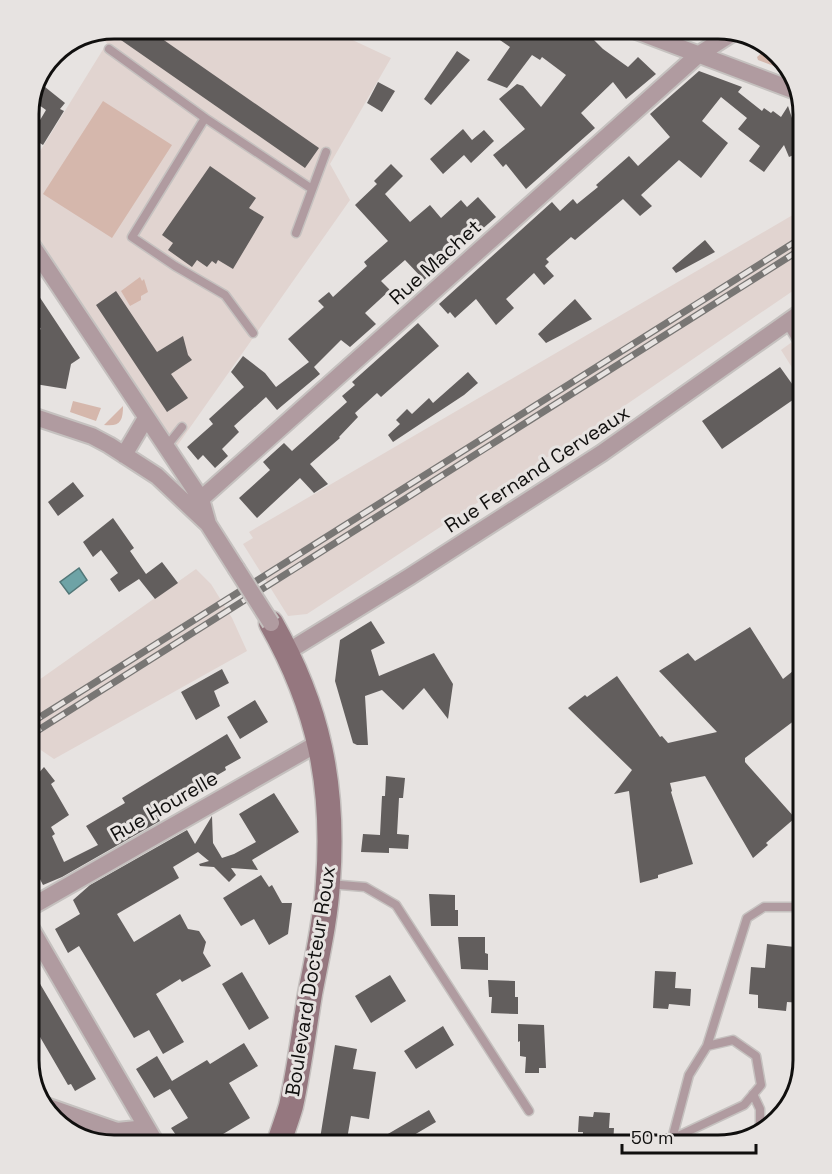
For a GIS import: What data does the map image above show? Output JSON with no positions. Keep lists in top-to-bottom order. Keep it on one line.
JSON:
{"streets":{"street":["Rue Machet","Rue Fernand Cerveaux","Rue Hourelle","Boulevard Docteur Roux"]},"crossings":[["Rue Machet","Boulevard Docteur Roux"],["Rue Fernand Cerveaux","Boulevard Docteur Roux"],["Rue Hourelle","Boulevard Docteur Roux"]],"scale_bar":"50 m"}
